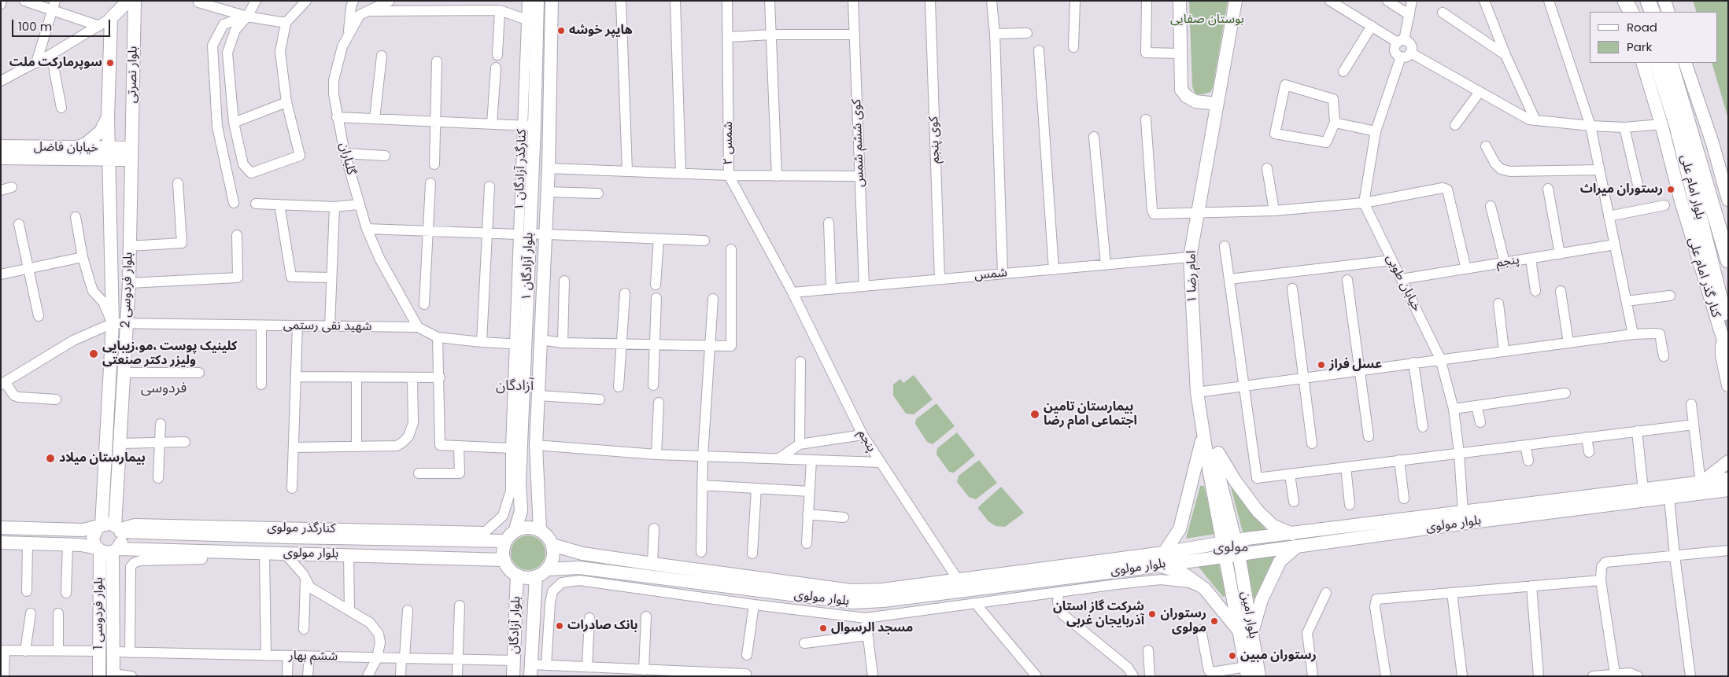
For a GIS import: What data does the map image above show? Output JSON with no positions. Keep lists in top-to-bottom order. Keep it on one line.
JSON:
{"streets":{"highway":["بلوار امام علی"],"main road":["بلوار نصرتی","خیابان فاضل","بلوار آزادگان ۱","امام رضا ۱","کنار گذر امام علی","بلوار فردوسی 2","بلوار مولوی","بلوار فردوسی 1","بلوار امین","بلوار آزادگان"],"street":["کوی پنجم","شمس ۲","کوی ششم شمس","گلباران","کنارگذر آزادگان ۱","پنجم","شمس","خیابان طوبی","شهید نقی رستمی","کنارگذر مولوی","ششم بهار"]},"crossings":[["بلوار نصرتی","خیابان فاضل"],["بلوار نصرتی","بلوار فردوسی 2"],["کوی پنجم","شمس"],["شمس ۲","پنجم"],["شمس ۲","شمس"],["کوی ششم شمس","شمس"],["خیابان فاضل","بلوار فردوسی 2"],["گلباران","شهید نقی رستمی"],["کنارگذر آزادگان ۱","بلوار آزادگان ۱"],["پنجم","شمس"],["پنجم","خیابان طوبی"],["پنجم","بلوار مولوی"],["بلوار آزادگان ۱","شهید نقی رستمی"],["بلوار آزادگان ۱","بلوار مولوی"],["بلوار آزادگان ۱","کنارگذر مولوی"],["بلوار آزادگان ۱","بلوار آزادگان"],["شمس","امام رضا ۱"],["امام رضا ۱","بلوار مولوی"],["امام رضا ۱","بلوار امین"],["خیابان طوبی","بلوار مولوی"],["بلوار فردوسی 2","شهید نقی رستمی"],["بلوار فردوسی 2","بلوار مولوی"],["بلوار فردوسی 2","کنارگذر مولوی"],["بلوار فردوسی 2","بلوار فردوسی 1"],["بلوار مولوی","کنارگذر مولوی"],["بلوار مولوی","بلوار فردوسی 1"],["بلوار مولوی","بلوار امین"],["بلوار مولوی","بلوار آزادگان"],["کنارگذر مولوی","بلوار فردوسی 1"],["کنارگذر مولوی","بلوار آزادگان"],["بلوار فردوسی 1","ششم بهار"],["بلوار آزادگان","ششم بهار"]],"districts":["آزادگان","فردوسی","مولوی"],"parks":["بوستان صفایی"],"places":["هایپر خوشه","سوپرمارکت ملت","رستوران میراث","کلینیک پوست ،مو،زیبایی ولیزر دکتر صنعتی","عسل فراز","بیمارستان تامین اجتماعی امام رضا","بیمارستان میلاد","شرکت گاز استان آذربایجان غربی","رستوران مولوی","بانک صادرات","مسجد الرسوال","رستوران مبین"],"legend":["Road","Park"],"scale_bar":"100 m"}
